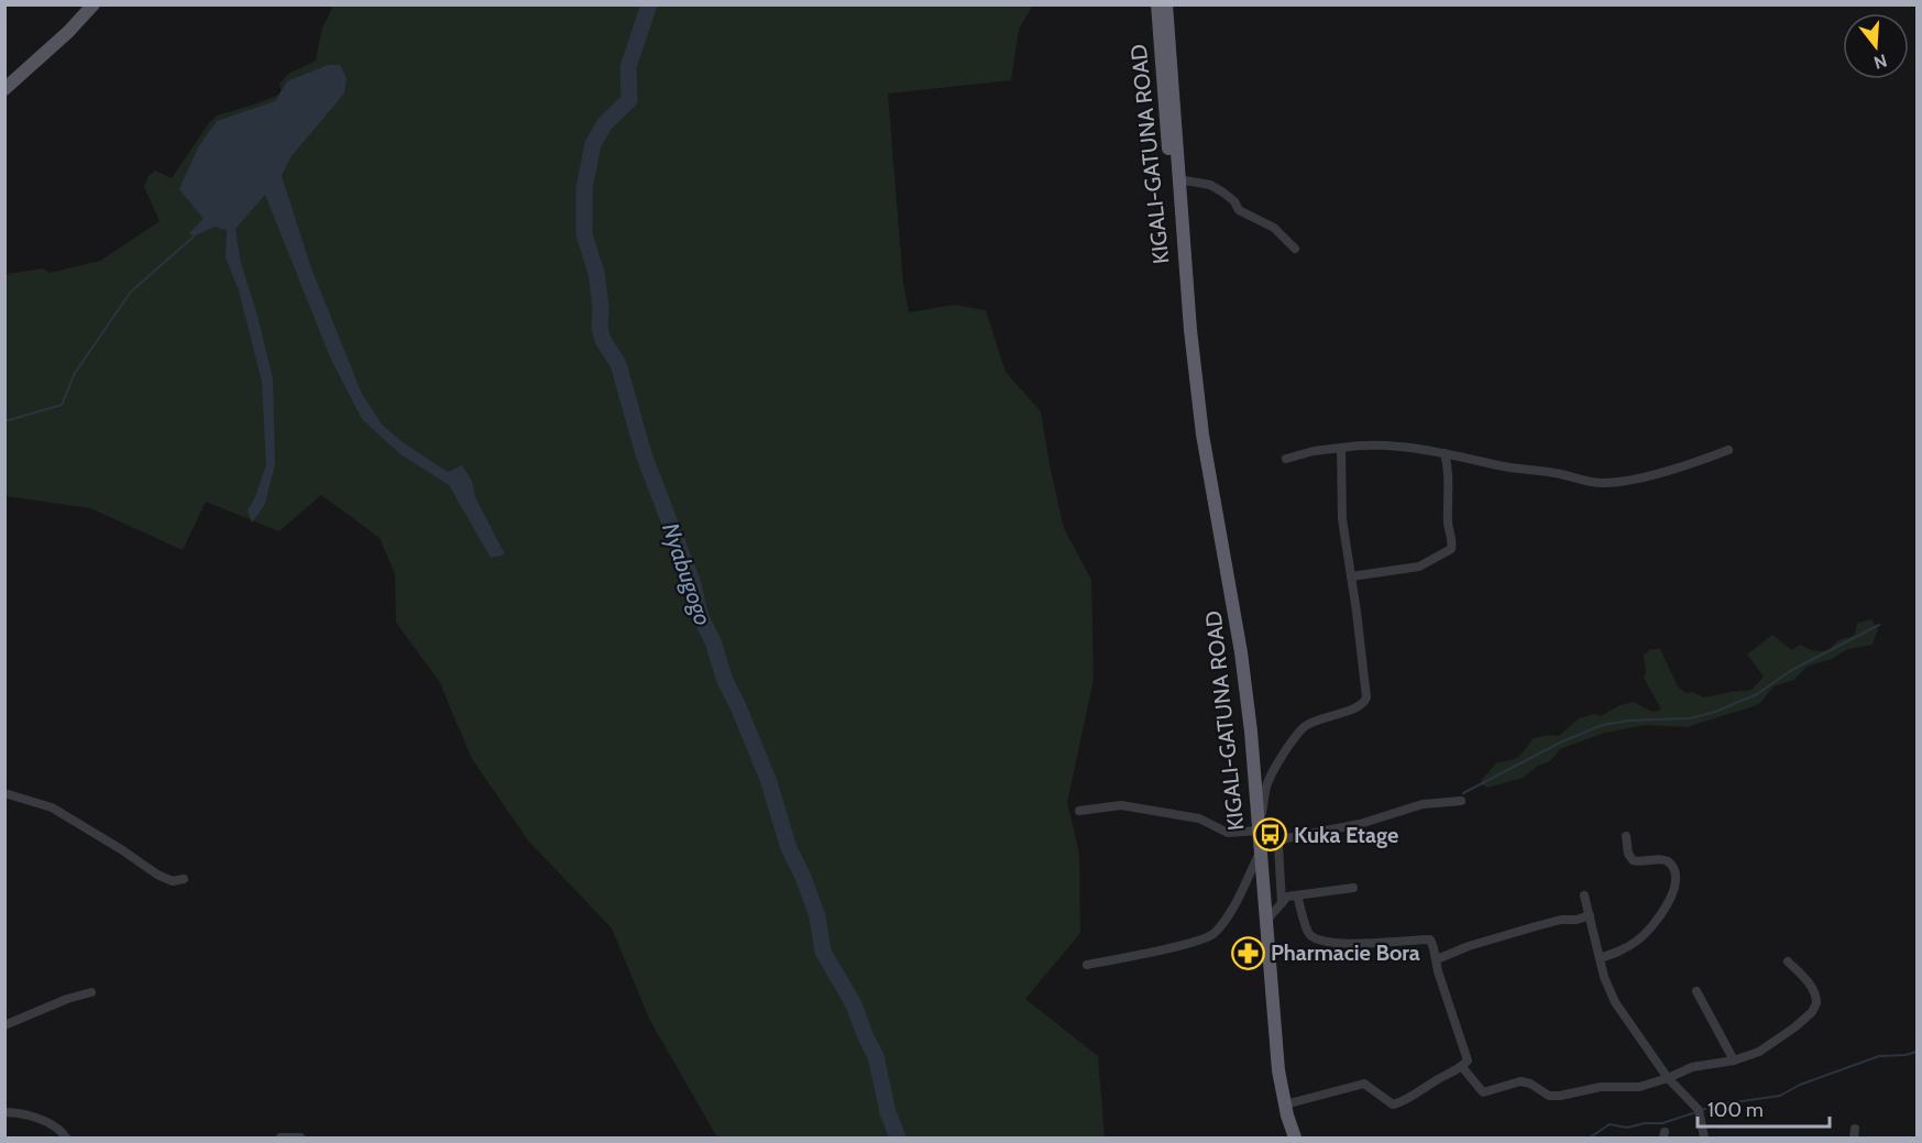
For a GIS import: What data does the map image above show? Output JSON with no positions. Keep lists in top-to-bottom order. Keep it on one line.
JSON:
{"streets":{"highway":["KIGALI-GATUNA ROAD"]},"water":["Nyabugogo"],"places":{"bus stop":["Kuka Etage"],"pharmacy":["Pharmacie Bora"]},"scale_bar":"100 m","north":"bottom"}
